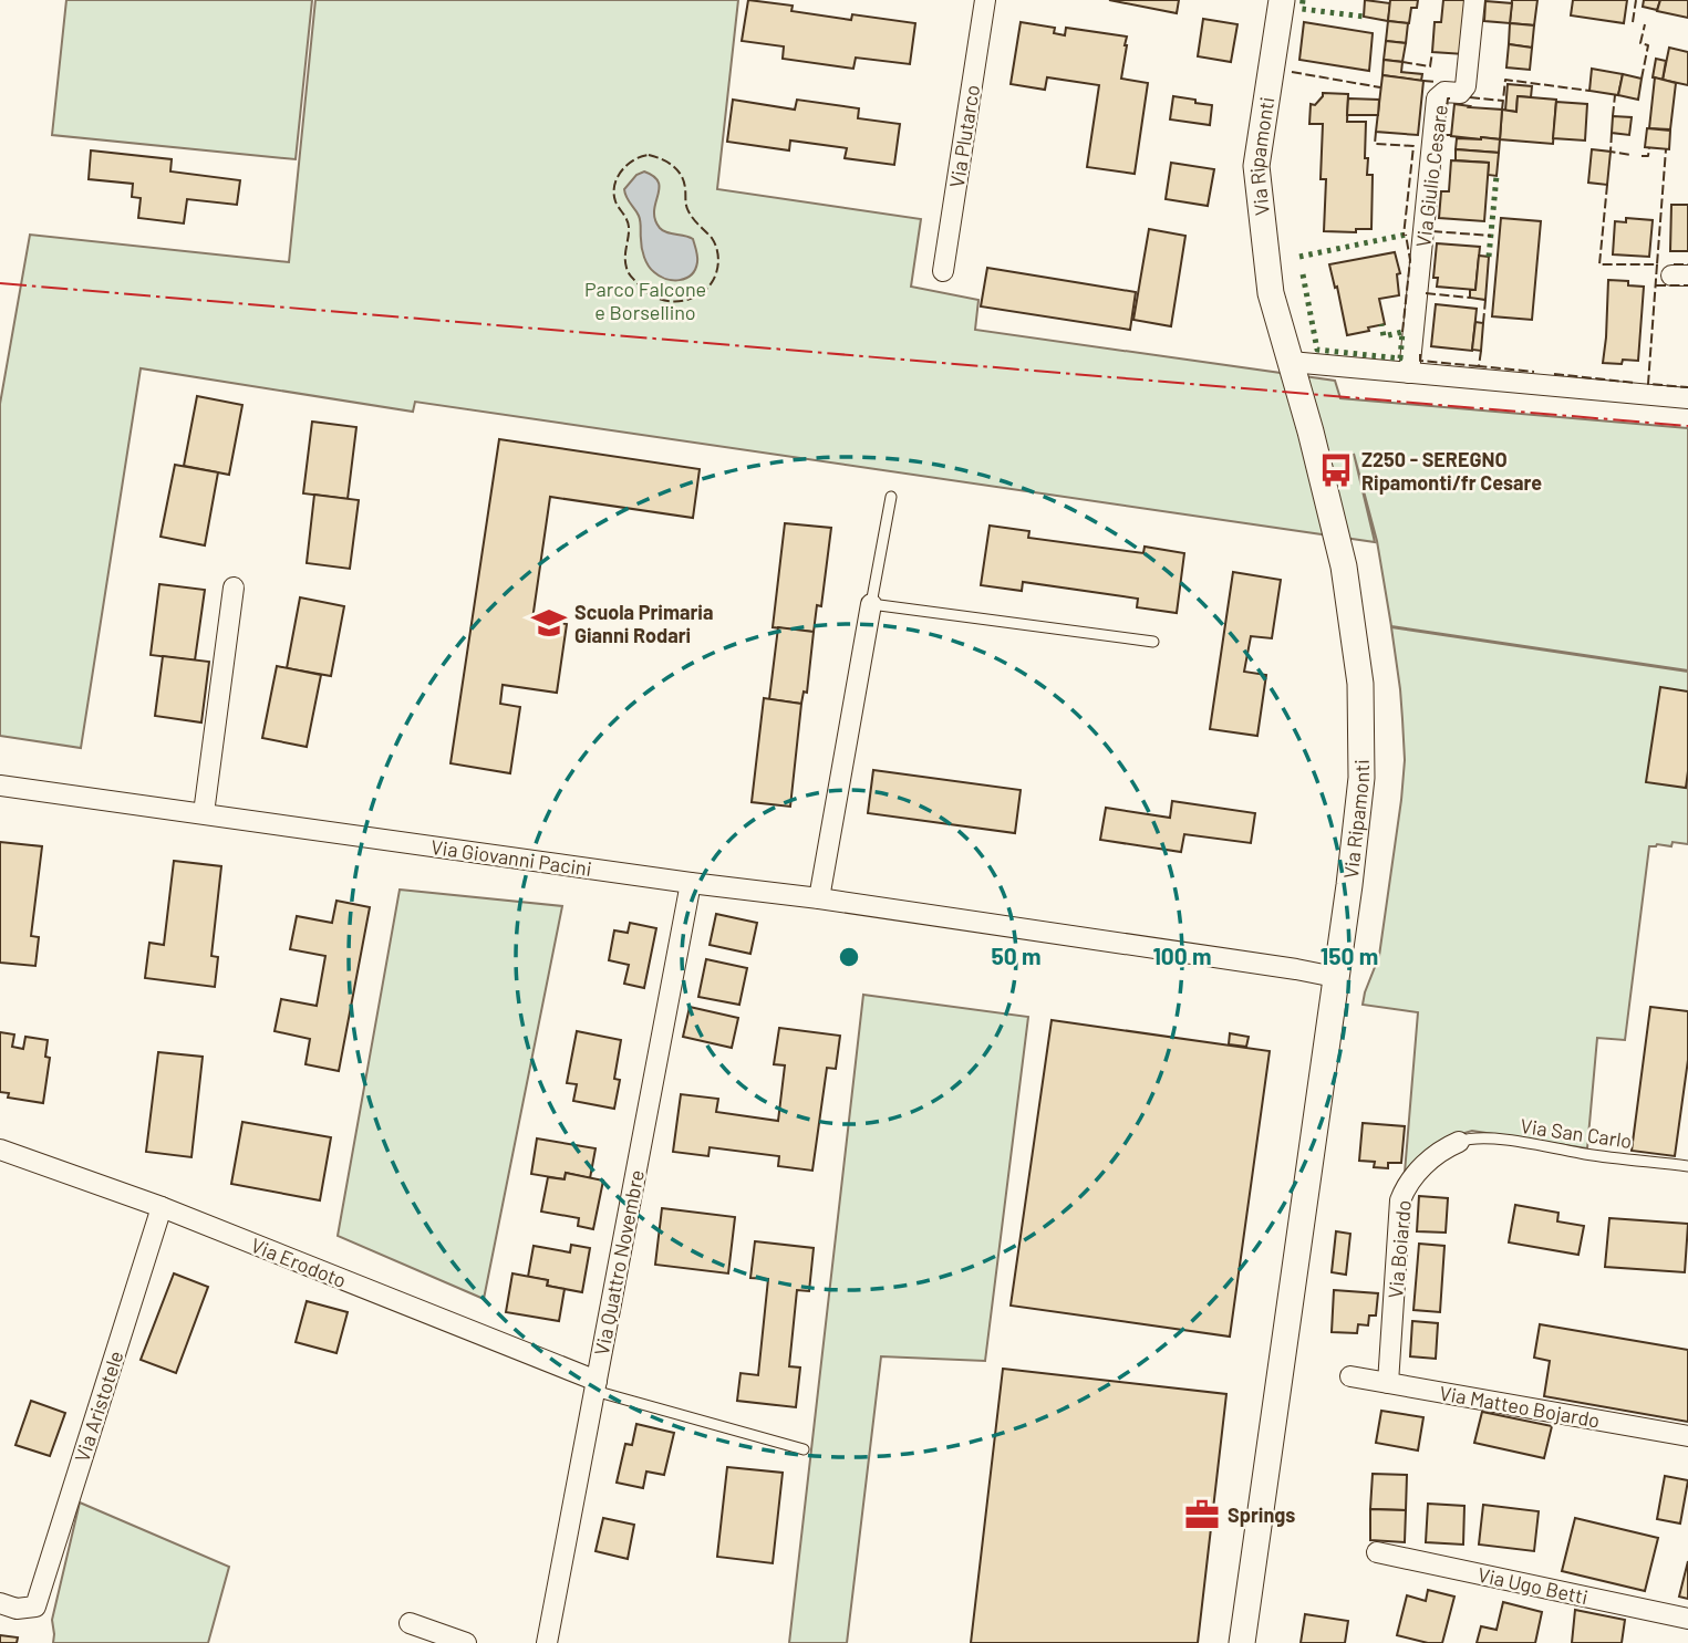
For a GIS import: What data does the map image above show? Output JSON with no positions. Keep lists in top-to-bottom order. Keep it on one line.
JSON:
{"streets":{"street":["Via Plutarco","Via Ripamonti","Via Giulio Cesare","Via Giovanni Pacini","Via Boiardo","Via Erodoto","Via Quattro Novembre","Via Aristotele","Via Matteo Bojardo","Via Ugo Betti"],"lane":["Via San Carlo"]},"crossings":[["Via Ripamonti","Via Giovanni Pacini"],["Via Giovanni Pacini","Via Quattro Novembre"],["Via San Carlo","Via Boiardo"],["Via Boiardo","Via Matteo Bojardo"],["Via Erodoto","Via Quattro Novembre"],["Via Erodoto","Via Aristotele"]],"parks":["Parco Falcone e Borsellino"],"places":{"bus stop":["Z250 - SEREGNO Ripamonti/fr Cesare"],"school or university":["Scuola Primaria Gianni Rodari"],"office":["Springs"]},"rings":["50 m","100 m","150 m"]}
